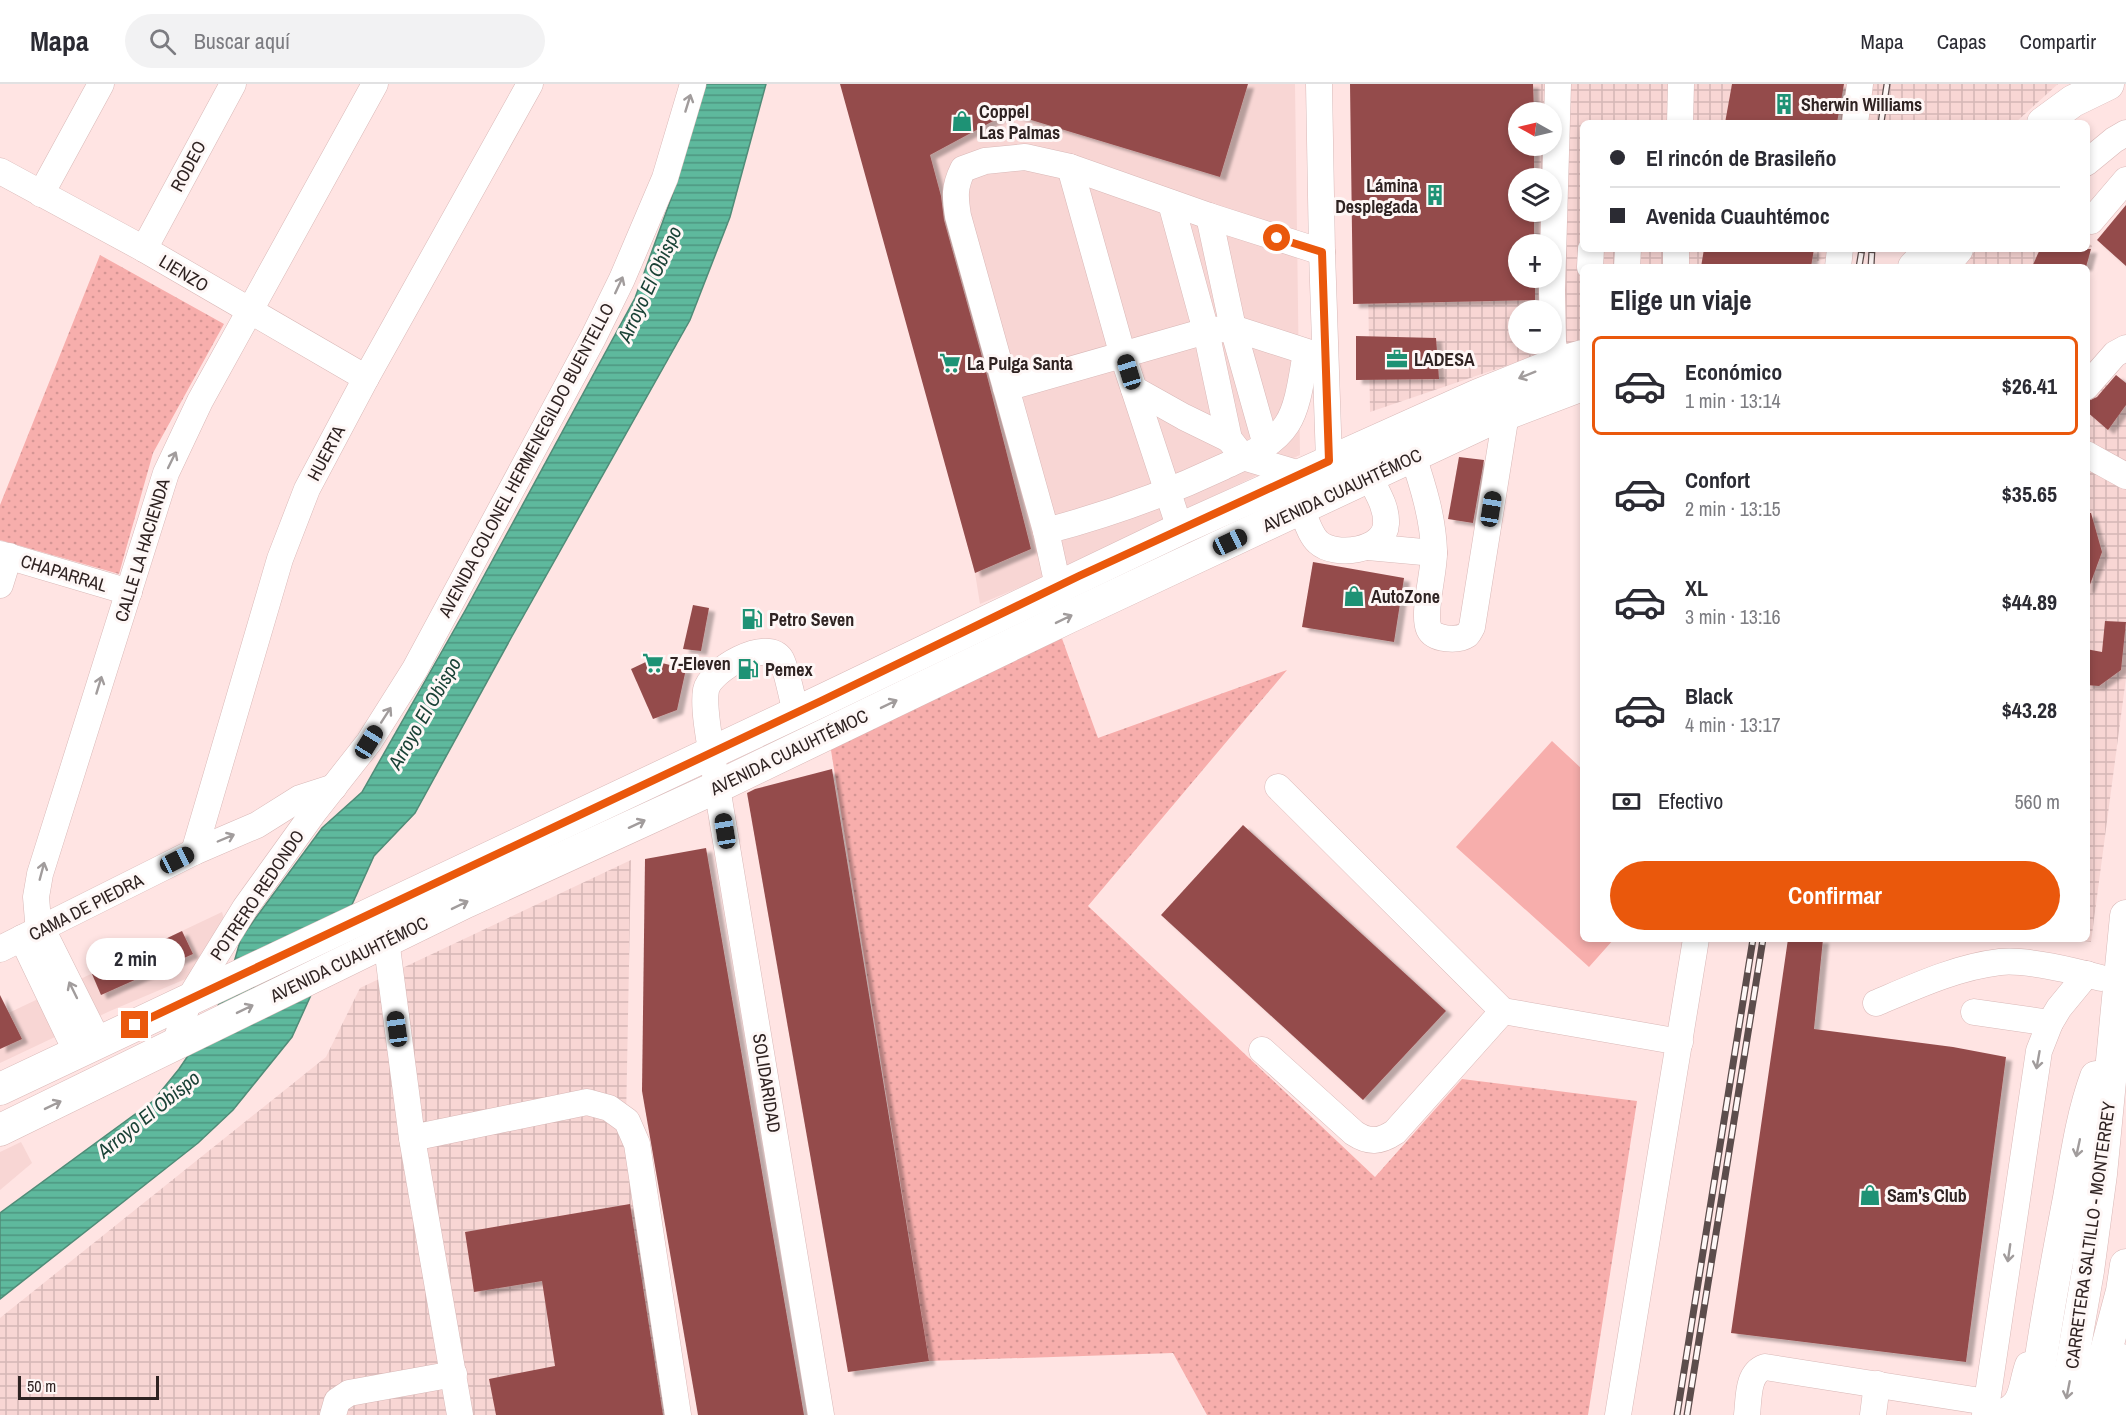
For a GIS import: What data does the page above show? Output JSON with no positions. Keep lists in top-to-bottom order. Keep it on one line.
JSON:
{"streets":{"main road":["AVENIDA CUAUHTÉMOC","CARRETERA SALTILLO - MONTERREY"],"street":["RODEO","LIENZO","HUERTA","AVENIDA COLONEL HERMENEGILDO BUENTELLO","CALLE LA HACIENDA","CHAPARRAL","POTRERO REDONDO","CAMA DE PIEDRA","SOLIDARIDAD"]},"crossings":[["RODEO","LIENZO"],["LIENZO","HUERTA"],["LIENZO","CALLE LA HACIENDA"],["HUERTA","CAMA DE PIEDRA"],["AVENIDA COLONEL HERMENEGILDO BUENTELLO","POTRERO REDONDO"],["AVENIDA COLONEL HERMENEGILDO BUENTELLO","CAMA DE PIEDRA"],["AVENIDA CUAUHTÉMOC","CALLE LA HACIENDA"],["AVENIDA CUAUHTÉMOC","POTRERO REDONDO"],["AVENIDA CUAUHTÉMOC","SOLIDARIDAD"],["CALLE LA HACIENDA","CHAPARRAL"],["CALLE LA HACIENDA","CAMA DE PIEDRA"],["POTRERO REDONDO","CAMA DE PIEDRA"]],"one_way":["AVENIDA COLONEL HERMENEGILDO BUENTELLO","CALLE LA HACIENDA","CAMA DE PIEDRA"],"water":["Arroyo El Obispo"],"places":{"building":["Sherwin Williams","Lámina Desplegada"],"shop":["Coppel Las Palmas","AutoZone","Sam's Club"],"office":["LADESA"],"supermarket":["La Pulga Santa","7-Eleven"],"fuel station":["Petro Seven","Pemex"]},"scale_bar":"50 m","north":"left","page":{"header":"Mapa","search":"Buscar aquí","nav":["Mapa","Capas","Compartir"],"map_buttons":["+","−"],"banner":["El rincón de Brasileño","Avenida Cuauhtémoc"],"heading":"Elige un viaje","list":[{"name":"Económico","note":"1 min · 13:14","value":"$26.41"},{"name":"Confort","note":"2 min · 13:15","value":"$35.65"},{"name":"XL","note":"3 min · 13:16","value":"$44.89"},{"name":"Black","note":"4 min · 13:17","value":"$43.28"}],"pay":["Efectivo","560 m"],"buttons":"Confirmar","bubble":"2 min","scale":"50 m"}}
